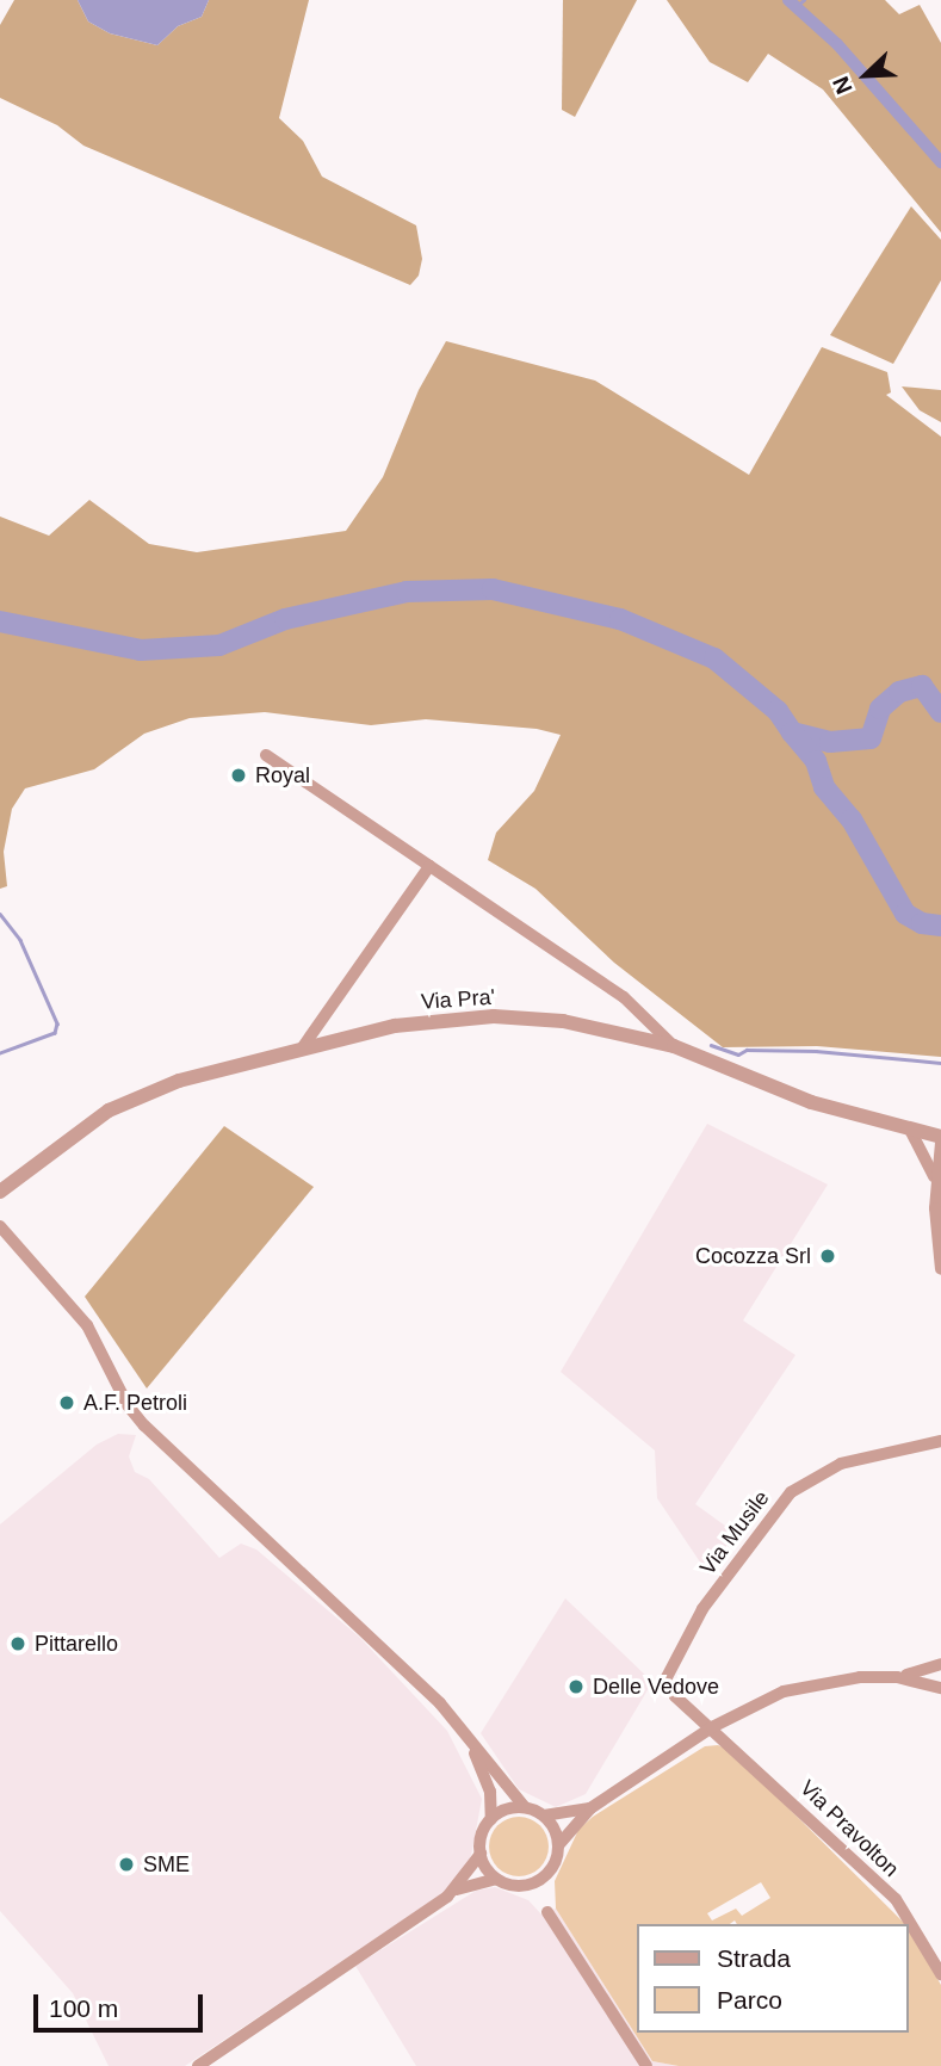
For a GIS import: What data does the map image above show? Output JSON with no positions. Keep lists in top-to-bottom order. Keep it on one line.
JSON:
{"streets":{"street":["Via Pra'","Via Musile","Via Pravolton"]},"crossings":[["Via Musile","Via Pravolton"]],"places":["Royal","Cocozza Srl","A.F. Petroli","Pittarello","Delle Vedove","SME"],"legend":["Strada","Parco"],"scale_bar":"100 m","north":"bottom left"}
